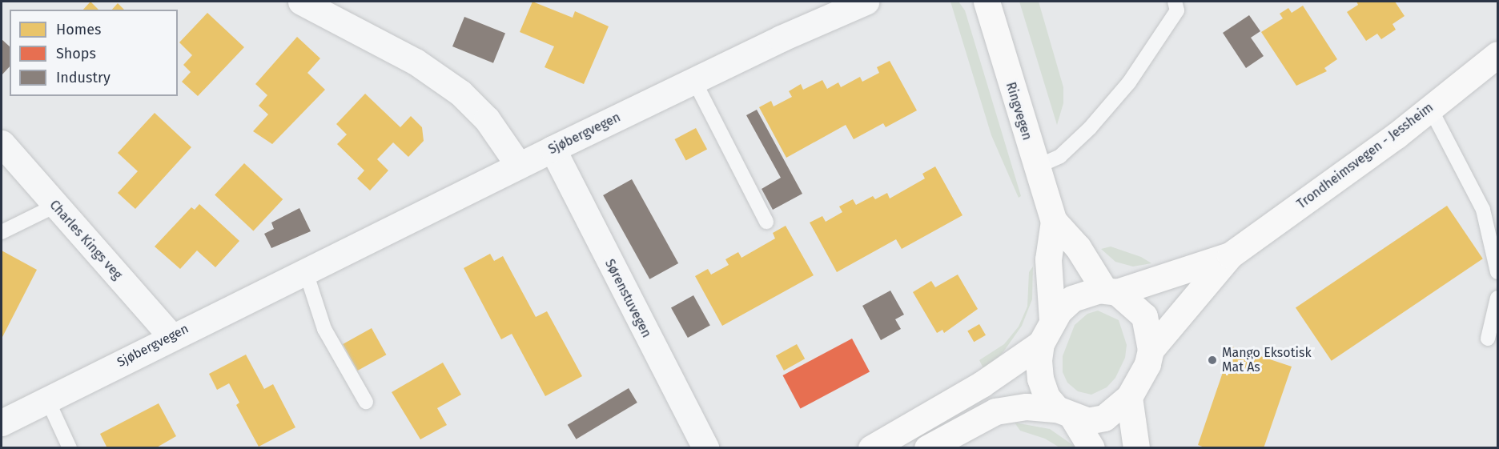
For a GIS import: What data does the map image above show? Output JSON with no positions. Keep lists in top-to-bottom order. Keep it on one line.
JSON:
{"streets":{"main road":["Ringvegen","Trondheimsvegen - Jessheim"],"street":["Sjøbergvegen","Charles Kings veg","Sørenstuvegen"]},"crossings":[["Ringvegen","Trondheimsvegen - Jessheim"],["Sjøbergvegen","Charles Kings veg"],["Sjøbergvegen","Sørenstuvegen"]],"places":["Mango Eksotisk Mat As"],"legend":["Homes","Shops","Industry"]}
